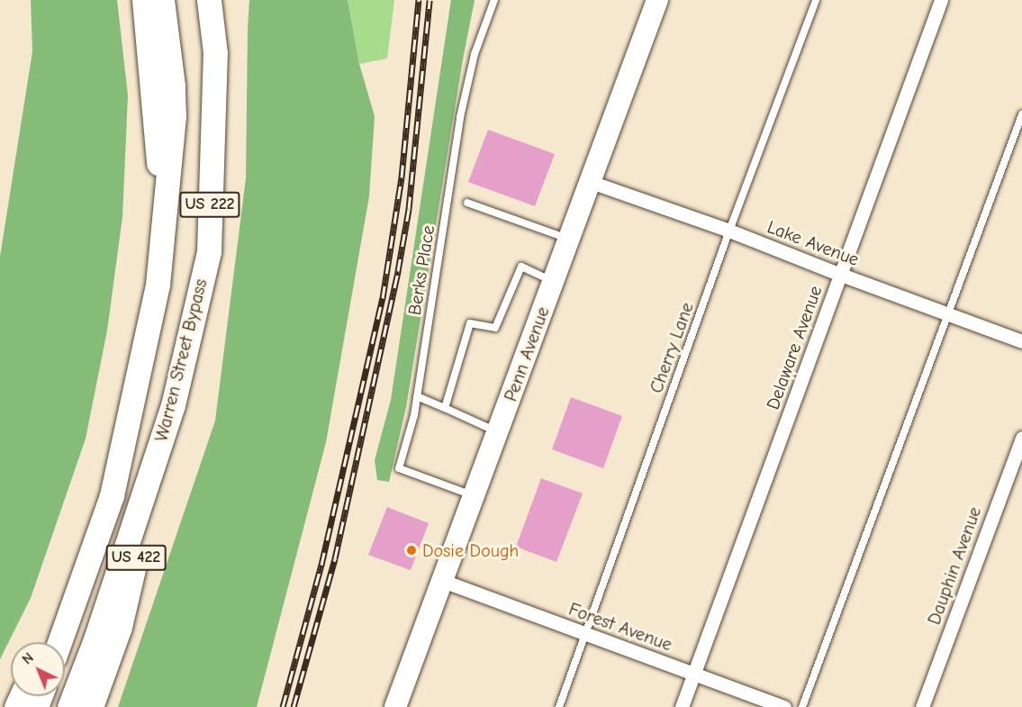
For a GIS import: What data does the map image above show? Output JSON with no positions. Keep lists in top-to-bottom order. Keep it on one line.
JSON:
{"streets":{"highway":["US 222","Warren Street Bypass","US 422"],"main road":["Penn Avenue"],"street":["Lake Avenue","Delaware Avenue","Dauphin Avenue","Forest Avenue"],"lane":["Berks Place","Cherry Lane"]},"crossings":[["Lake Avenue","Cherry Lane"],["Lake Avenue","Delaware Avenue"],["Lake Avenue","Penn Avenue"],["Berks Place","Penn Avenue"],["Cherry Lane","Forest Avenue"],["Delaware Avenue","Forest Avenue"],["Penn Avenue","Forest Avenue"],["Warren Street Bypass","US 422"]],"places":["Dosie Dough"],"north":"top left"}
